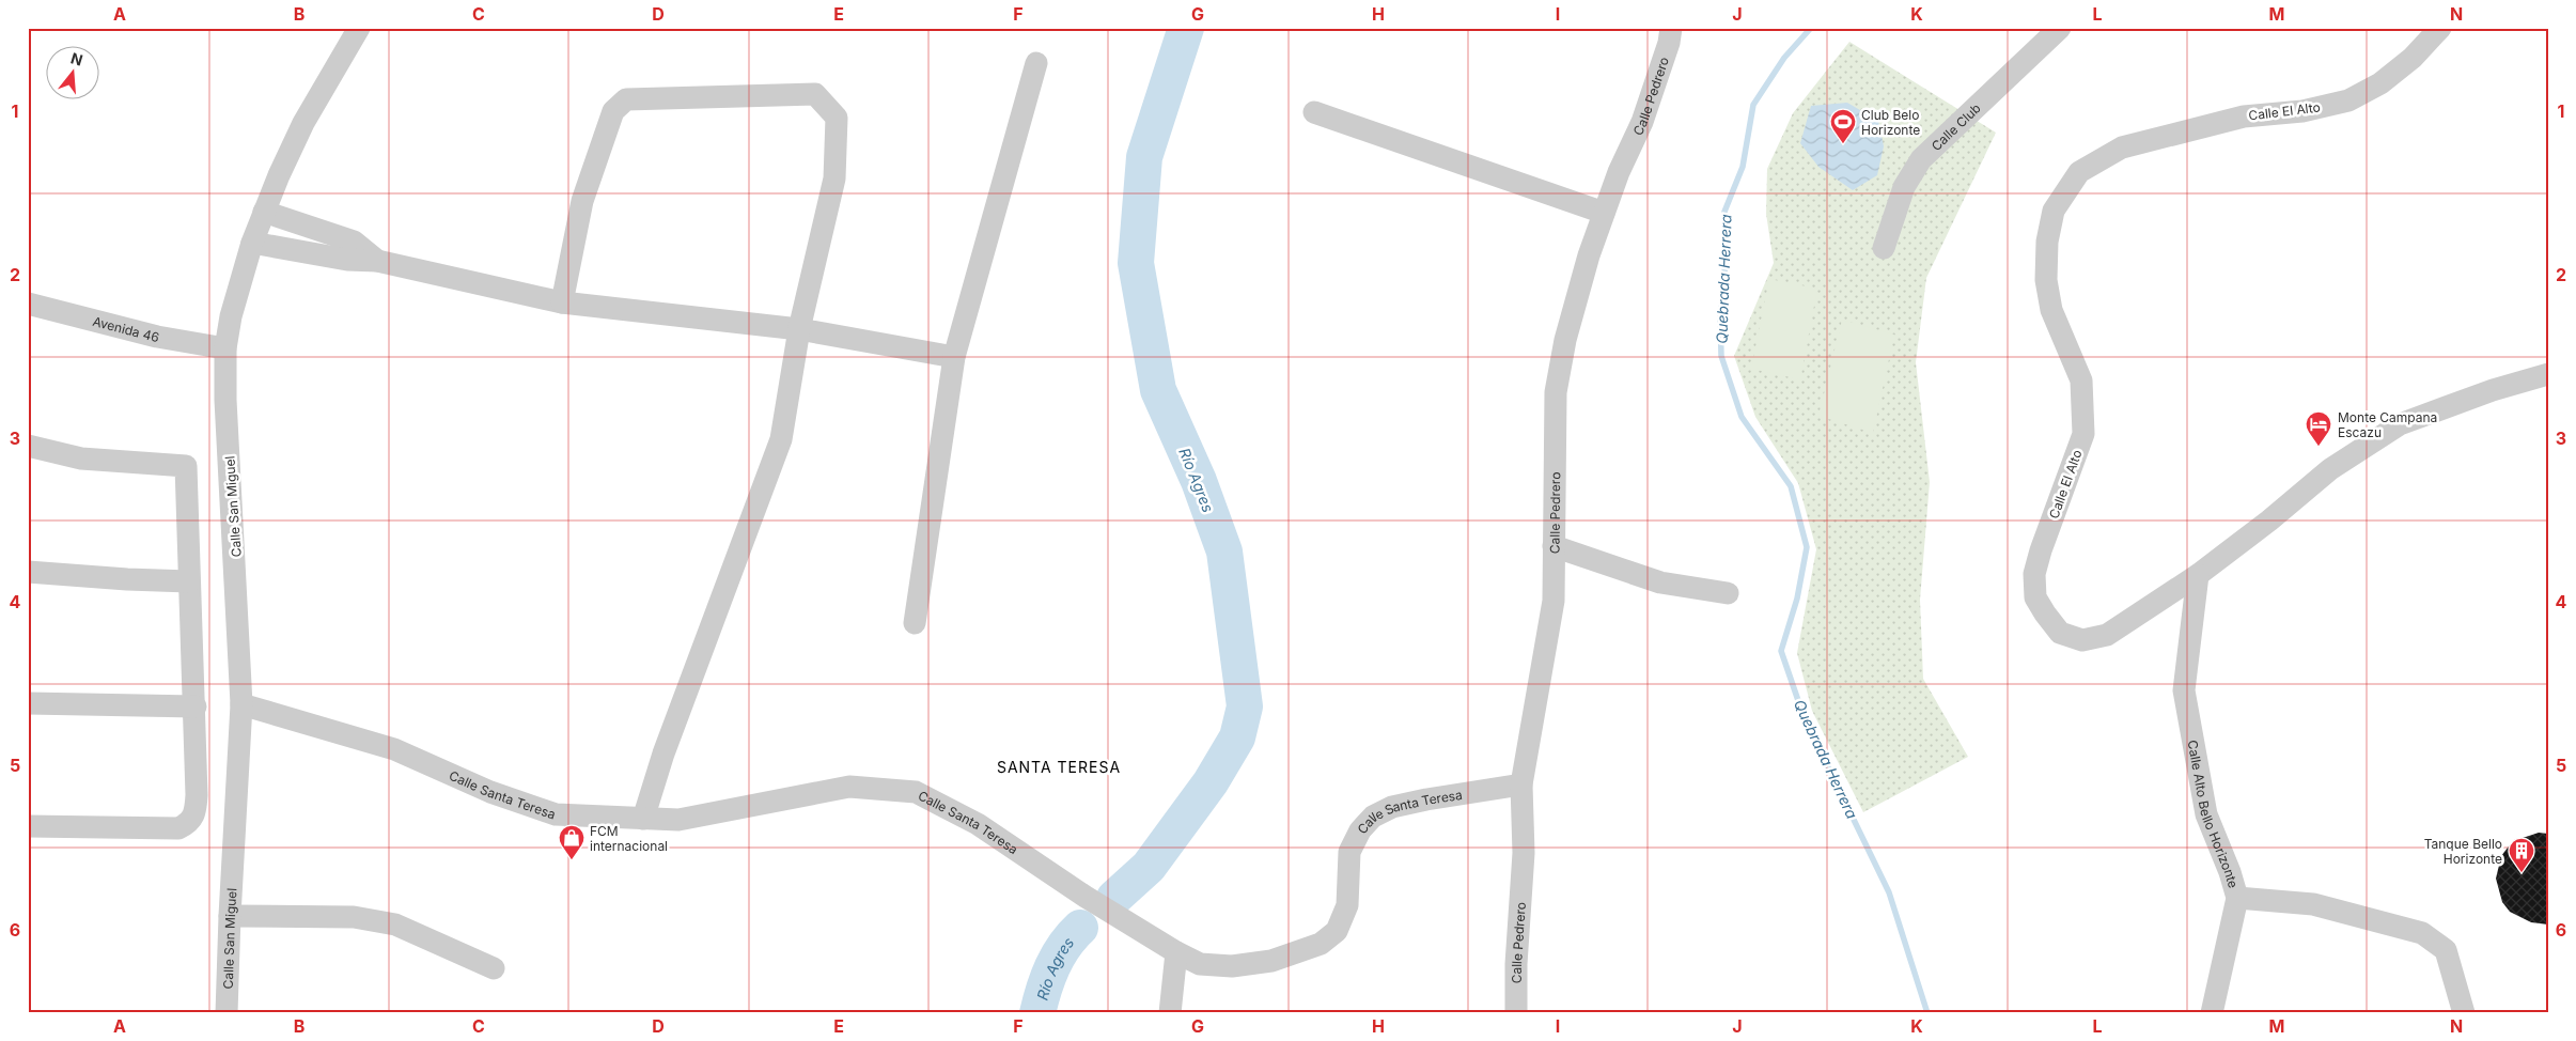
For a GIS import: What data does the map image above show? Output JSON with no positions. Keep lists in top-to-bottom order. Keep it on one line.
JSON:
{"streets":{"street":["Calle Pedrero","Calle El Alto","Calle Club","Avenida 46","Calle San Miguel","Calle Santa Teresa","Calle Alto Bello Horizonte"]},"crossings":[["Calle Pedrero","Calle Santa Teresa"],["Calle El Alto","Calle Alto Bello Horizonte"],["Avenida 46","Calle San Miguel"],["Calle San Miguel","Calle Santa Teresa"]],"districts":["SANTA TERESA"],"water":["Quebrada Herrera","Río Agres"],"places":{"sports":["Club Belo Horizonte"],"hotel":["Monte Campana Escazu"],"shop":["FCM internacional"],"building":["Tanque Bello Horizonte"]},"north":"top","grid":{"columns":["A","B","C","D","E","F","G","H","I","J","K","L","M","N"],"rows":["1","2","3","4","5","6"]}}
